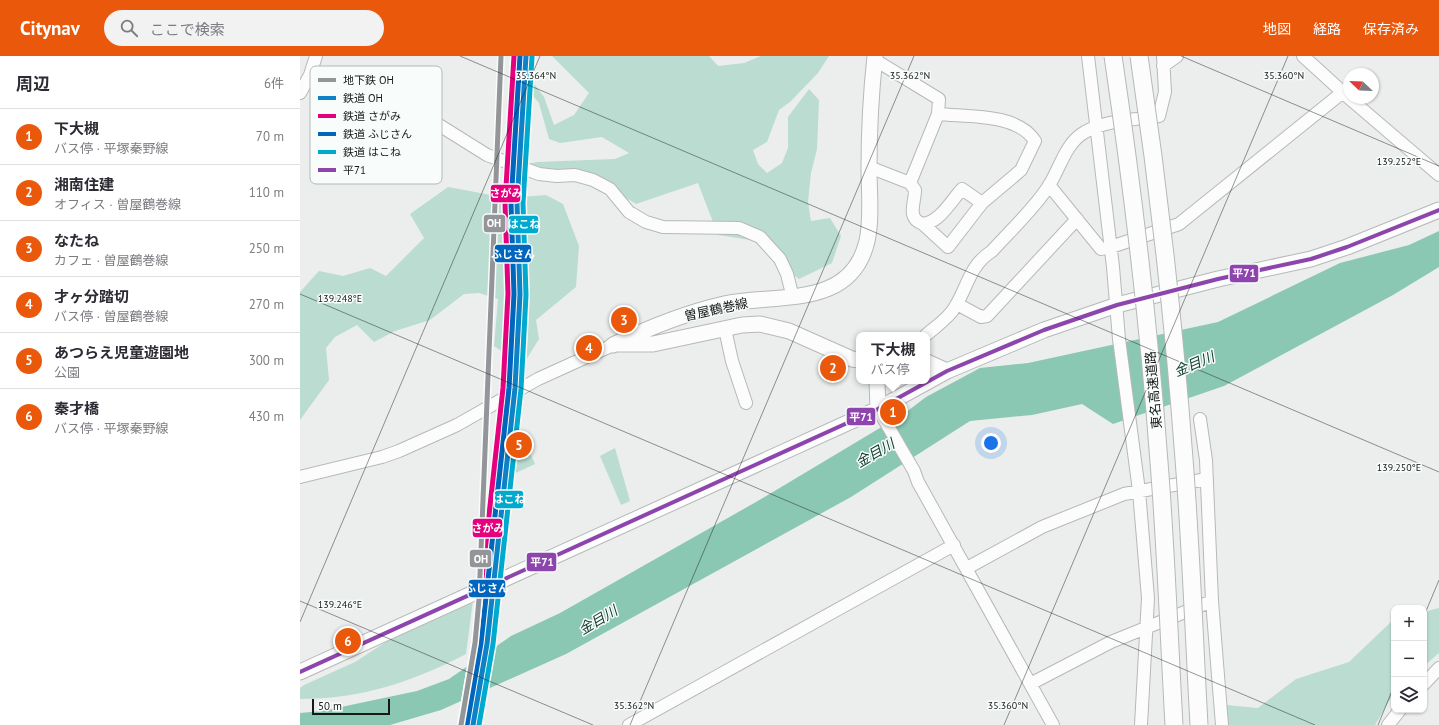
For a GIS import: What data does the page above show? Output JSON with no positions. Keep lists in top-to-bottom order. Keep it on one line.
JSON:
{"streets":{"highway":["東名高速道路"],"main road":["曽屋鶴巻線"]},"water":["金目川"],"lines":["metro line OH","rail line OH","rail line さがみ","rail line ふじさん","rail line はこね","transit line 平71"],"legend":["地下鉄 OH","鉄道 OH","鉄道 さがみ","鉄道 ふじさん","鉄道 はこね","平71"],"scale_bar":"50 m","north":"top left","page":{"header":"Citynav","search":"ここで検索","nav":["地図","経路","保存済み"],"heading":["周辺","6件"],"list":[{"mark":"1","name":"下大槻","note":"バス停 · 平塚秦野線","value":"70 m"},{"mark":"2","name":"湘南住建","note":"オフィス · 曽屋鶴巻線","value":"110 m"},{"mark":"3","name":"なたね","note":"カフェ · 曽屋鶴巻線","value":"250 m"},{"mark":"4","name":"才ヶ分踏切","note":"バス停 · 曽屋鶴巻線","value":"270 m"},{"mark":"5","name":"あつらえ児童遊園地","note":"公園","value":"300 m"},{"mark":"6","name":"秦才橋","note":"バス停 · 平塚秦野線","value":"430 m"}],"pins":["3","4","2","1","5","6"],"popup":["下大槻","バス停"],"map_buttons":["+","−"],"scale":"50 m"},"coordinates":["35.364°N","35.362°N","35.360°N","139.252°E","139.248°E","139.250°E","139.246°E"]}
